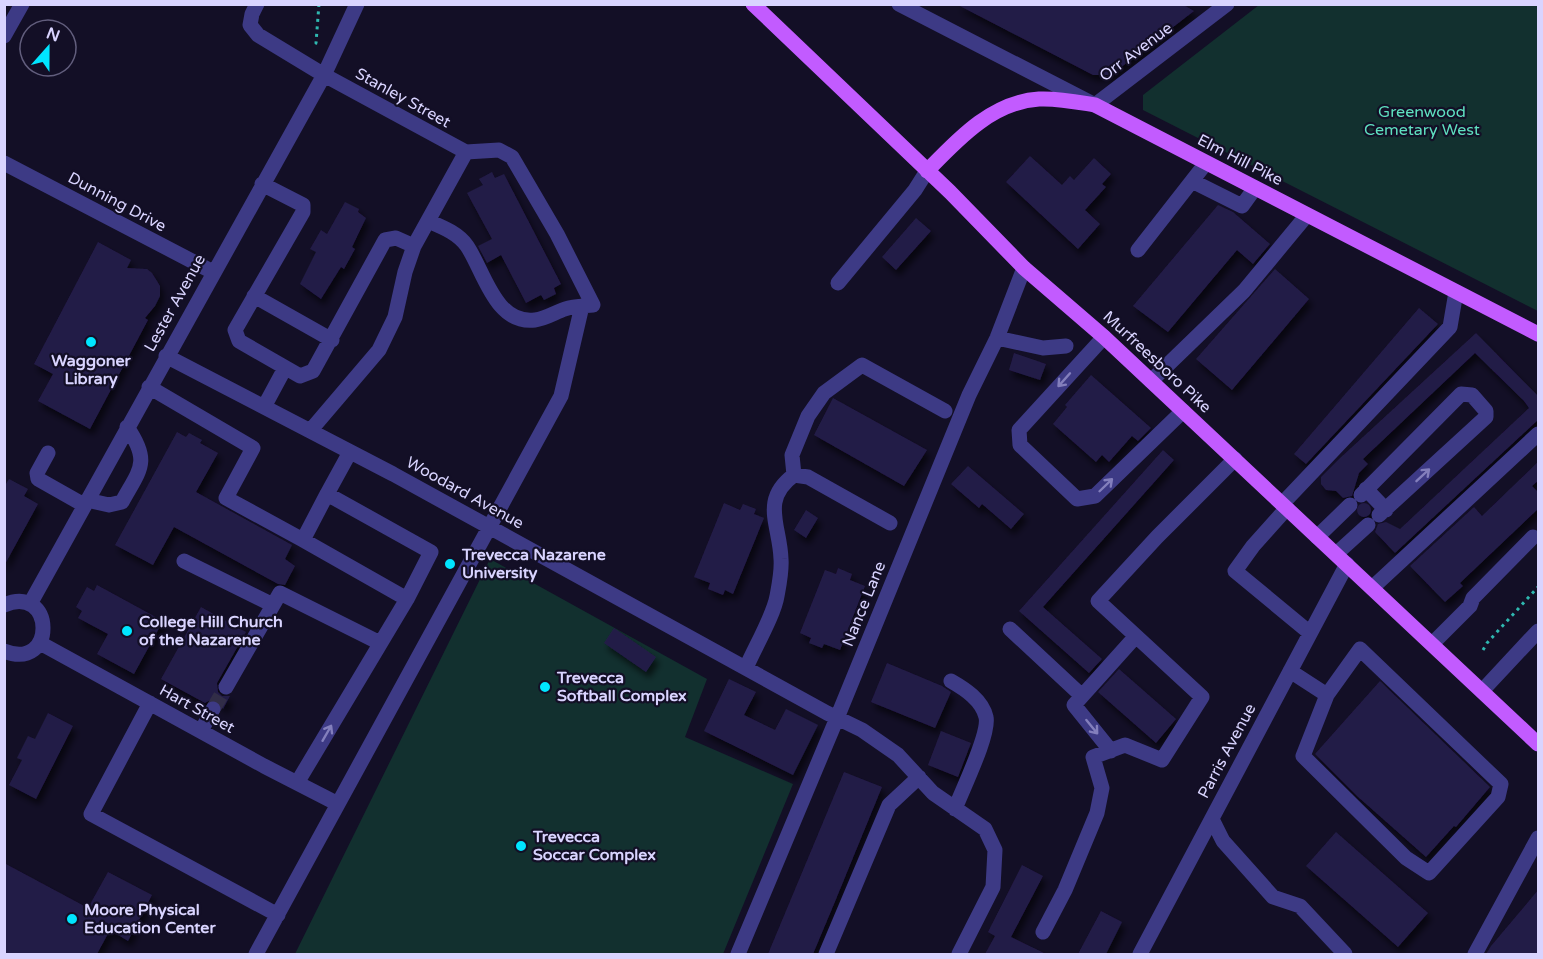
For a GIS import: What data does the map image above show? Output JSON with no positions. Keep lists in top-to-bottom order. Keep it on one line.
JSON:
{"streets":{"main road":["Elm Hill Pike","Murfreesboro Pike"],"street":["Orr Avenue","Stanley Street","Dunning Drive","Lester Avenue","Woodard Avenue","Nance Lane","Hart Street","Parris Avenue"]},"crossings":[["Orr Avenue","Elm Hill Pike"],["Stanley Street","Lester Avenue"],["Elm Hill Pike","Murfreesboro Pike"],["Dunning Drive","Lester Avenue"],["Lester Avenue","Woodard Avenue"],["Murfreesboro Pike","Nance Lane"],["Murfreesboro Pike","Parris Avenue"],["Woodard Avenue","Nance Lane"]],"parks":["Greenwood Cemetary West"],"places":["Waggoner Library","Trevecca Nazarene University","College Hill Church of the Nazarene","Trevecca Softball Complex","Trevecca Soccar Complex","Moore Physical Education Center"],"north":"top"}
